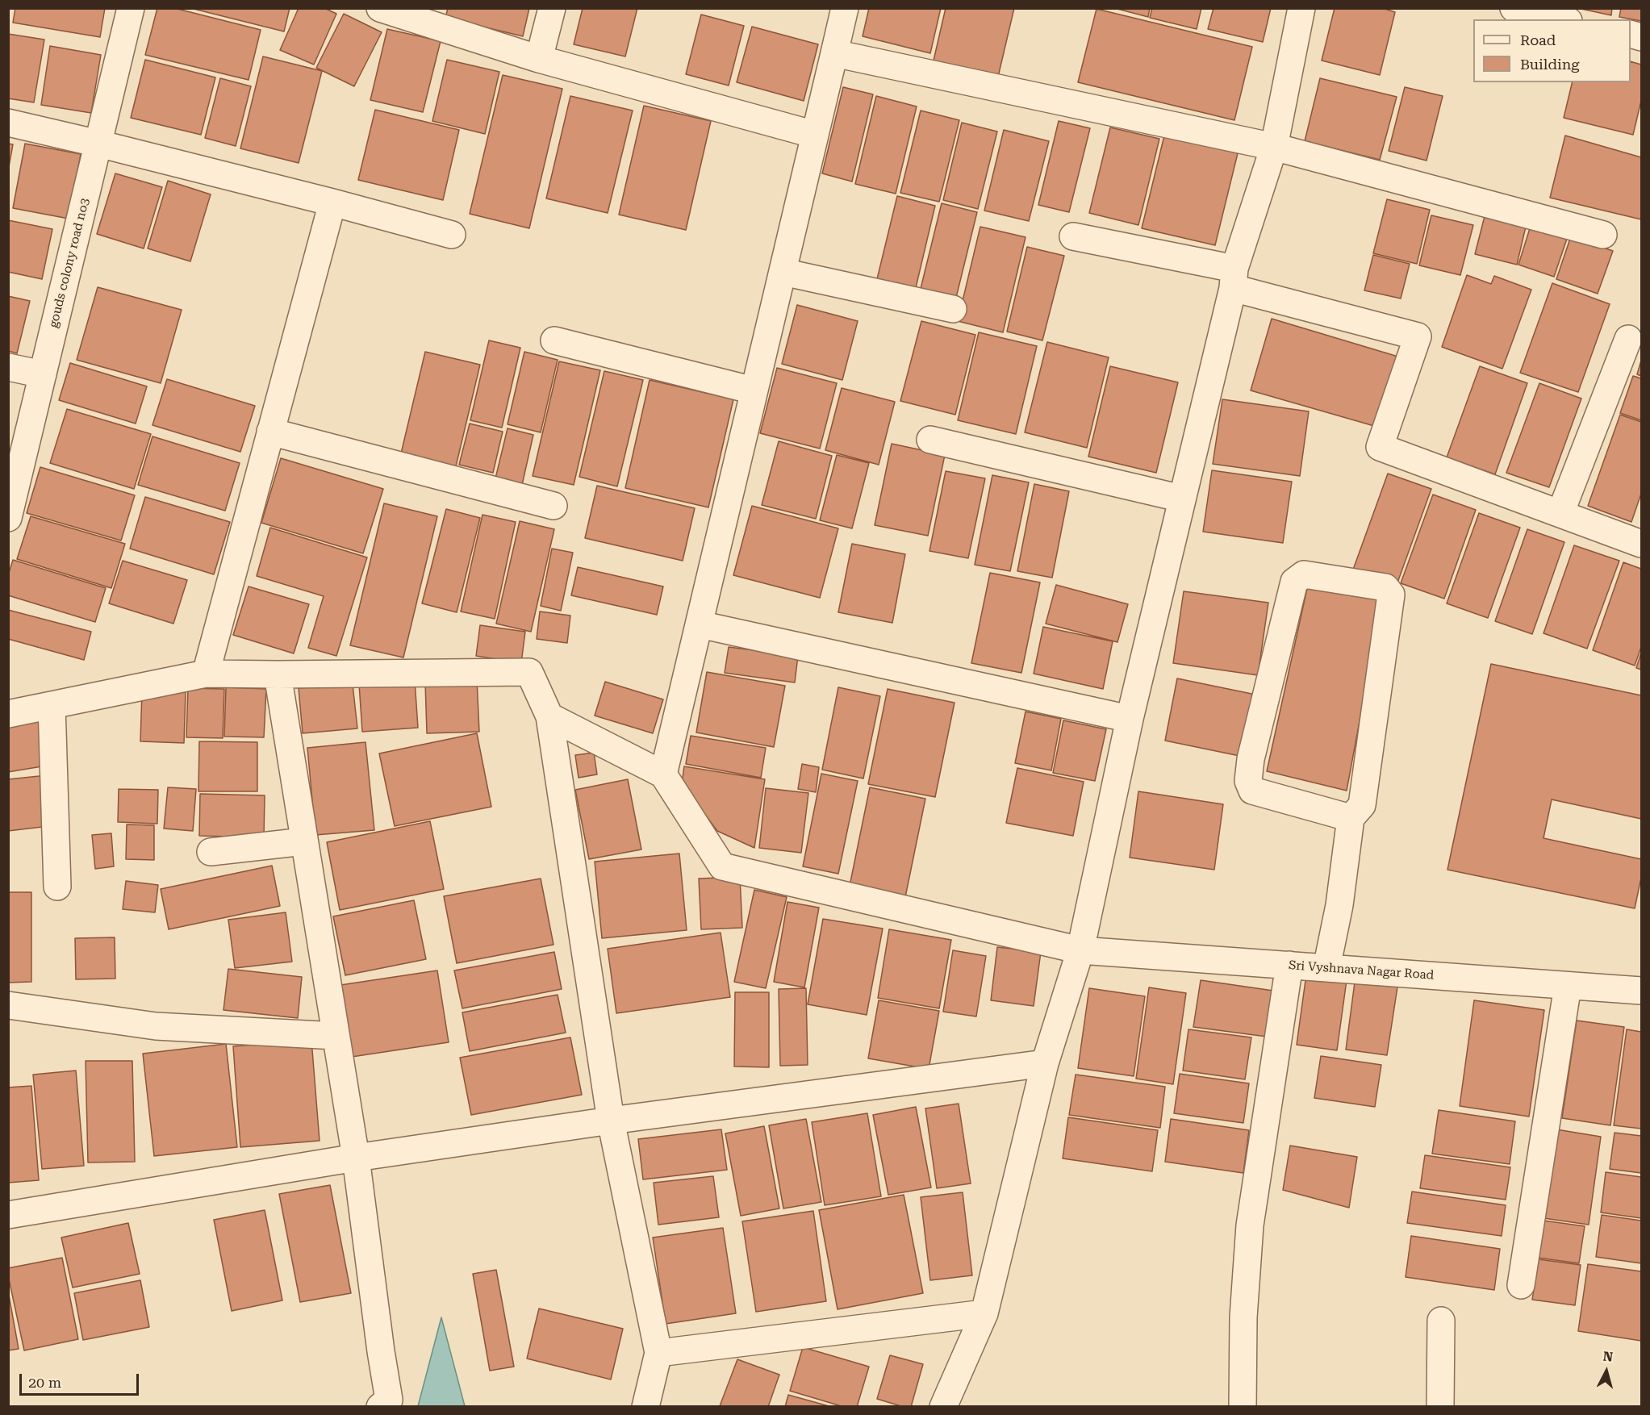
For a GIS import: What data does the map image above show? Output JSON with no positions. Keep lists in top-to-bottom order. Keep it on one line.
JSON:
{"streets":{"street":["gouds colony road no3","Sri Vyshnava Nagar Road"]},"legend":["Road","Building"],"scale_bar":"20 m","north":"top"}
